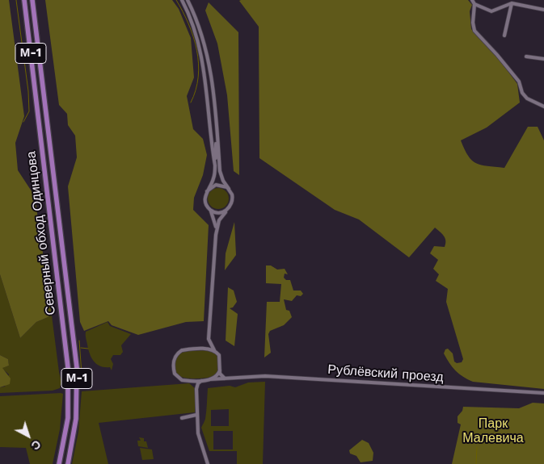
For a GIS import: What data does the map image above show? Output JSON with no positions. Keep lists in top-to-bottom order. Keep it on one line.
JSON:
{"streets":{"highway":["М-1","Северный обход Одинцова"],"street":["Рублёвский проезд"]},"parks":["Парк Малевича"],"north":"bottom right"}
